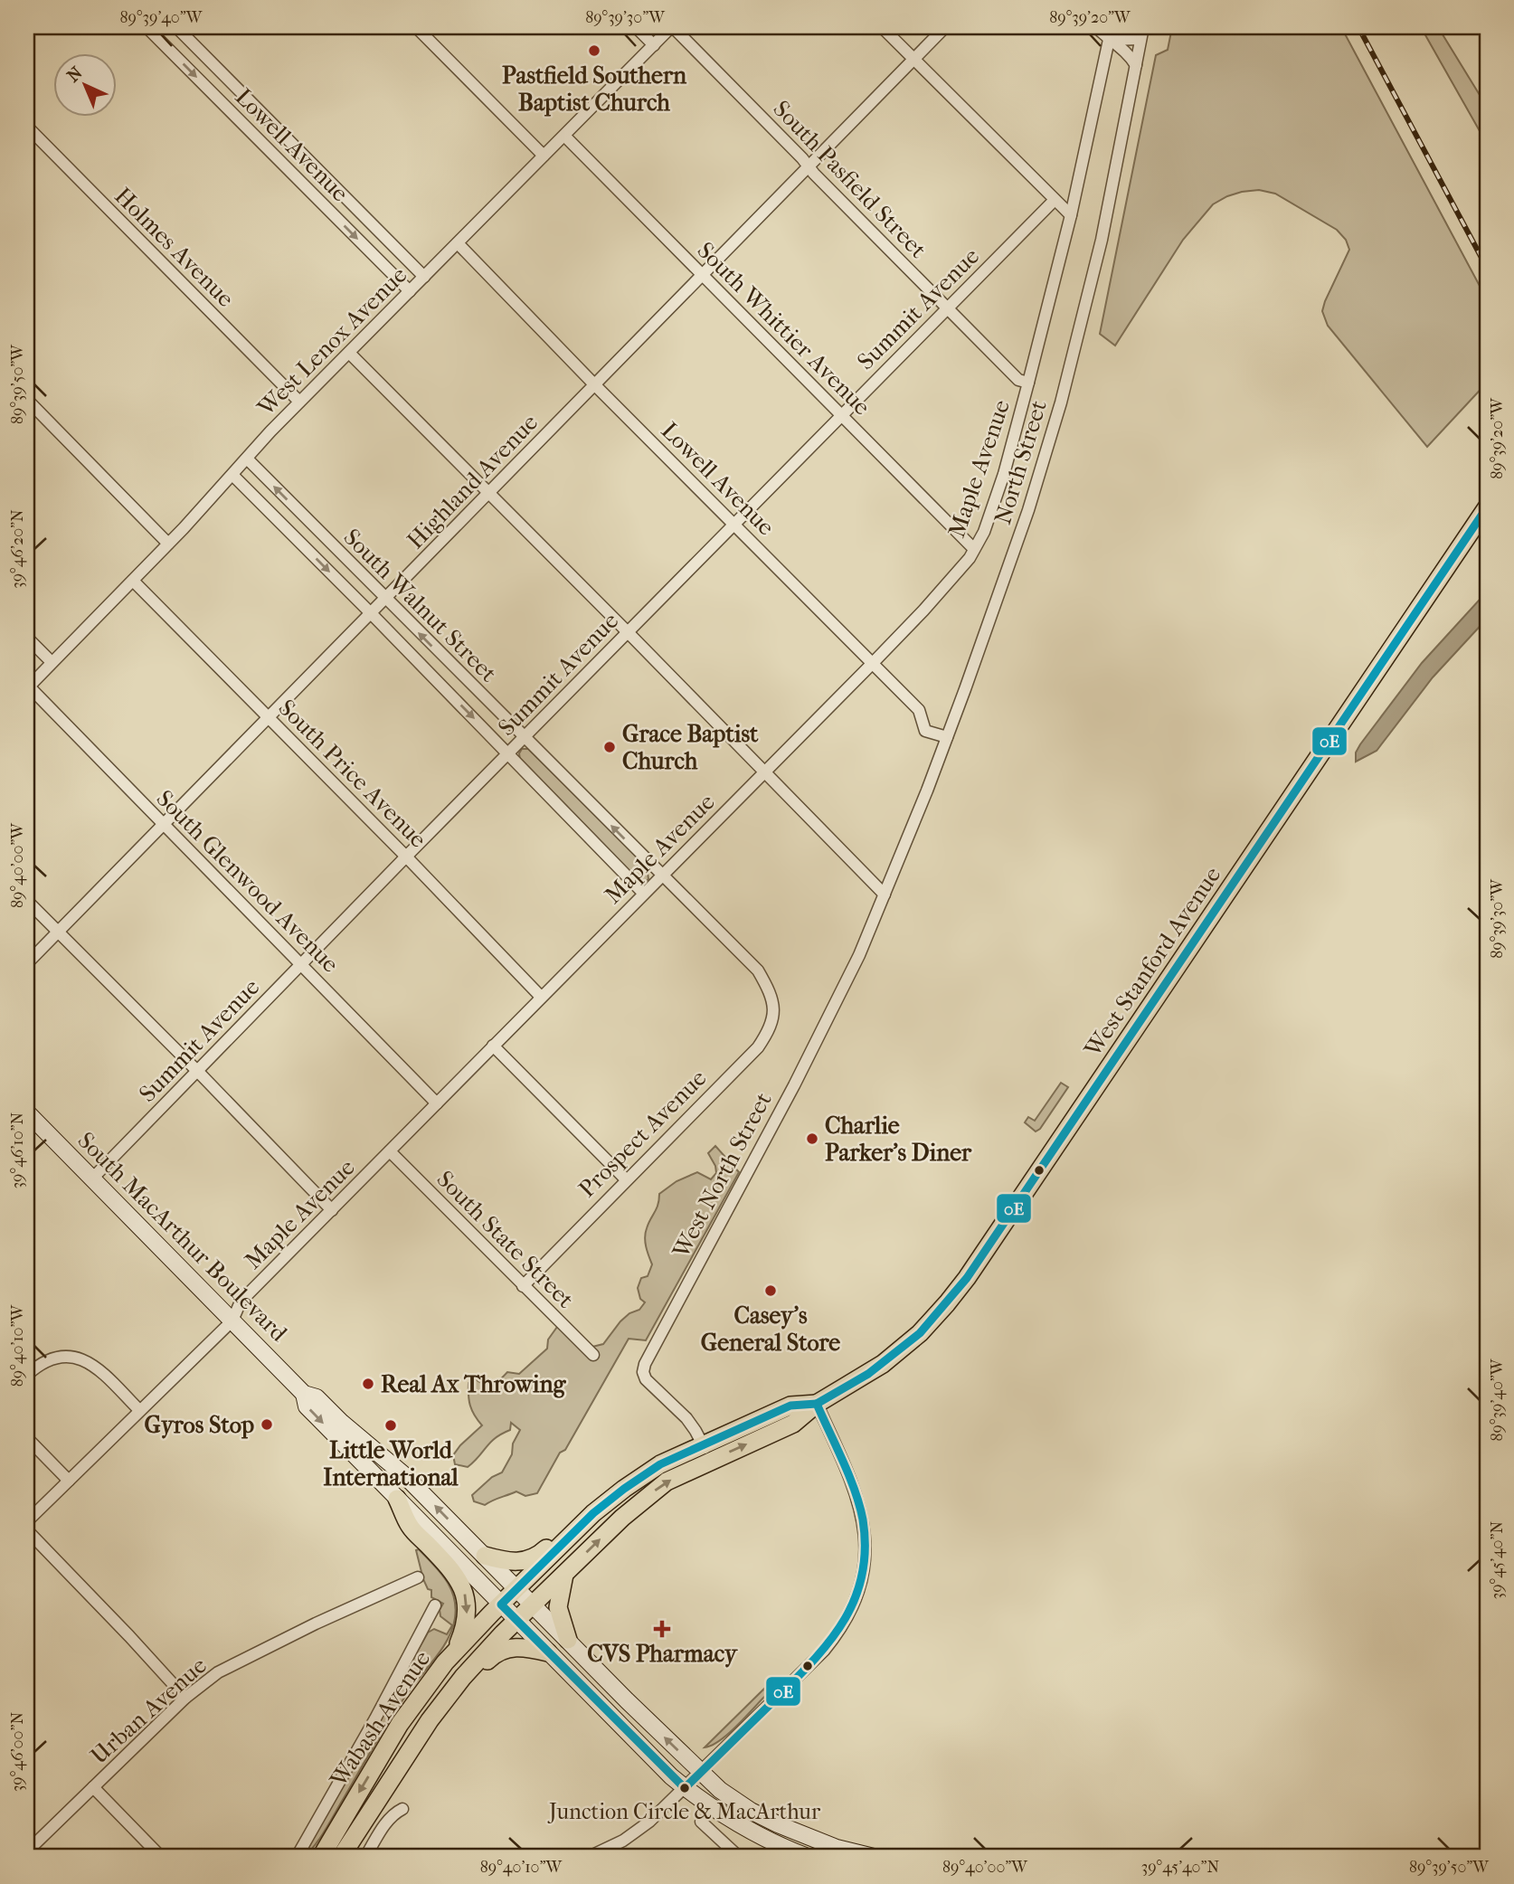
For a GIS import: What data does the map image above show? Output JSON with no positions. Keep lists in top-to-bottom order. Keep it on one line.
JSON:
{"streets":{"main road":["West Stanford Avenue","South MacArthur Boulevard","Wabash Avenue"],"street":["Lowell Avenue","South Pasfield Street","Holmes Avenue","Summit Avenue","South Whittier Avenue","West Lenox Avenue","North Street","Maple Avenue","Highland Avenue","South Walnut Street","South Price Avenue","South Glenwood Avenue","Prospect Avenue","West North Street","South State Street","Urban Avenue"]},"crossings":[["Lowell Avenue","Summit Avenue"],["Lowell Avenue","West Lenox Avenue"],["Lowell Avenue","North Street"],["Lowell Avenue","Maple Avenue"],["Lowell Avenue","Highland Avenue"],["South Pasfield Street","Summit Avenue"],["South Pasfield Street","West Lenox Avenue"],["South Pasfield Street","Maple Avenue"],["South Pasfield Street","Highland Avenue"],["Holmes Avenue","West Lenox Avenue"],["Summit Avenue","South Whittier Avenue"],["Summit Avenue","South Walnut Street"],["Summit Avenue","South Price Avenue"],["Summit Avenue","South Glenwood Avenue"],["Summit Avenue","South MacArthur Boulevard"],["South Whittier Avenue","West Lenox Avenue"],["South Whittier Avenue","Maple Avenue"],["South Whittier Avenue","Highland Avenue"],["West Lenox Avenue","South Walnut Street"],["West Lenox Avenue","South Price Avenue"],["West Lenox Avenue","South Glenwood Avenue"],["North Street","West North Street"],["Maple Avenue","South Walnut Street"],["Maple Avenue","South Price Avenue"],["Maple Avenue","South Glenwood Avenue"],["Maple Avenue","South MacArthur Boulevard"],["Maple Avenue","South State Street"],["Highland Avenue","South Walnut Street"],["Highland Avenue","South Price Avenue"],["Highland Avenue","South Glenwood Avenue"],["South Walnut Street","Prospect Avenue"],["West Stanford Avenue","West North Street"],["West Stanford Avenue","South MacArthur Boulevard"],["West Stanford Avenue","Wabash Avenue"],["Prospect Avenue","South State Street"],["South MacArthur Boulevard","Wabash Avenue"]],"places":{"other":["Pastfield Southern Baptist Church","Grace Baptist Church","Charlie Parker's Diner","Casey's General Store","Real Ax Throwing","Gyros Stop","Little World International","Junction Circle & MacArthur"],"health":["CVS Pharmacy"]},"lines":["transit line 0E"],"north":"top left","coordinates":["89°39'40\"W","89°39'30\"W","89°39'20\"W","89°39'50\"W","39°46'20\"N","89°40'00\"W","39°46'10\"N","89°40'10\"W","39°45'40\"N","39°46'00\"N"]}
